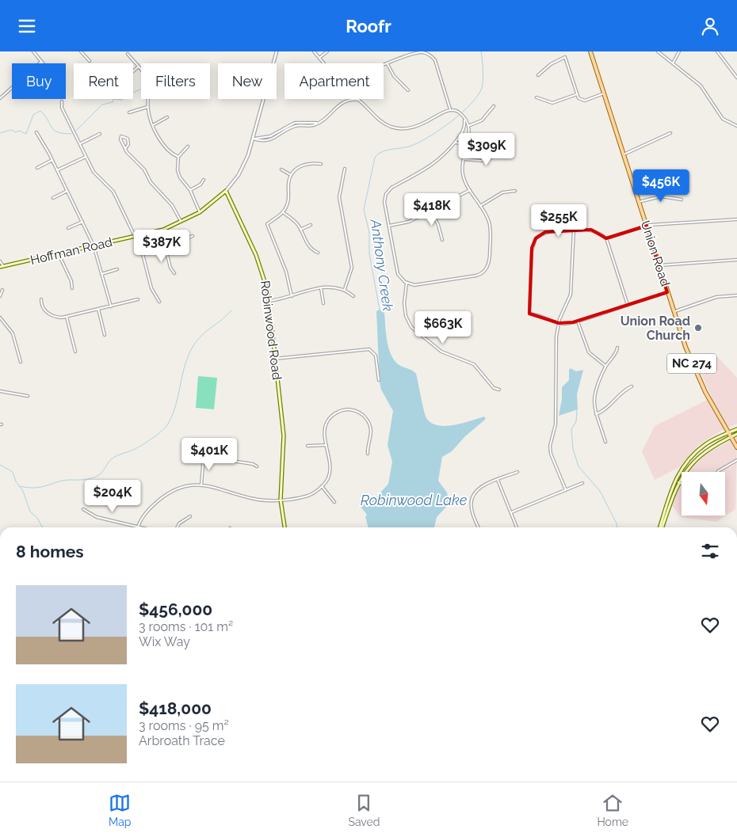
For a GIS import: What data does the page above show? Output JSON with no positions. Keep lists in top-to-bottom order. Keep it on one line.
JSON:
{"streets":{"main road":["Hoffman Road","Union Road","Robinwood Road","NC 274"]},"crossings":[["Hoffman Road","Robinwood Road"]],"water":["Anthony Creek","Robinwood Lake"],"places":["Union Road Church"],"north":"bottom","page":{"header":"Roofr","chip":["Buy","Rent","Filters","New","Apartment"],"price":["$309K","$456K","$418K","$255K","$387K","$663K","$401K","$204K"],"heading":"8 homes","list":[{"name":"$456,000","note":"3 rooms · 101 m² · Wix Way"},{"name":"$418,000","note":"3 rooms · 95 m² · Arbroath Trace"}],"tabs":["Map","Saved","Home"]}}
